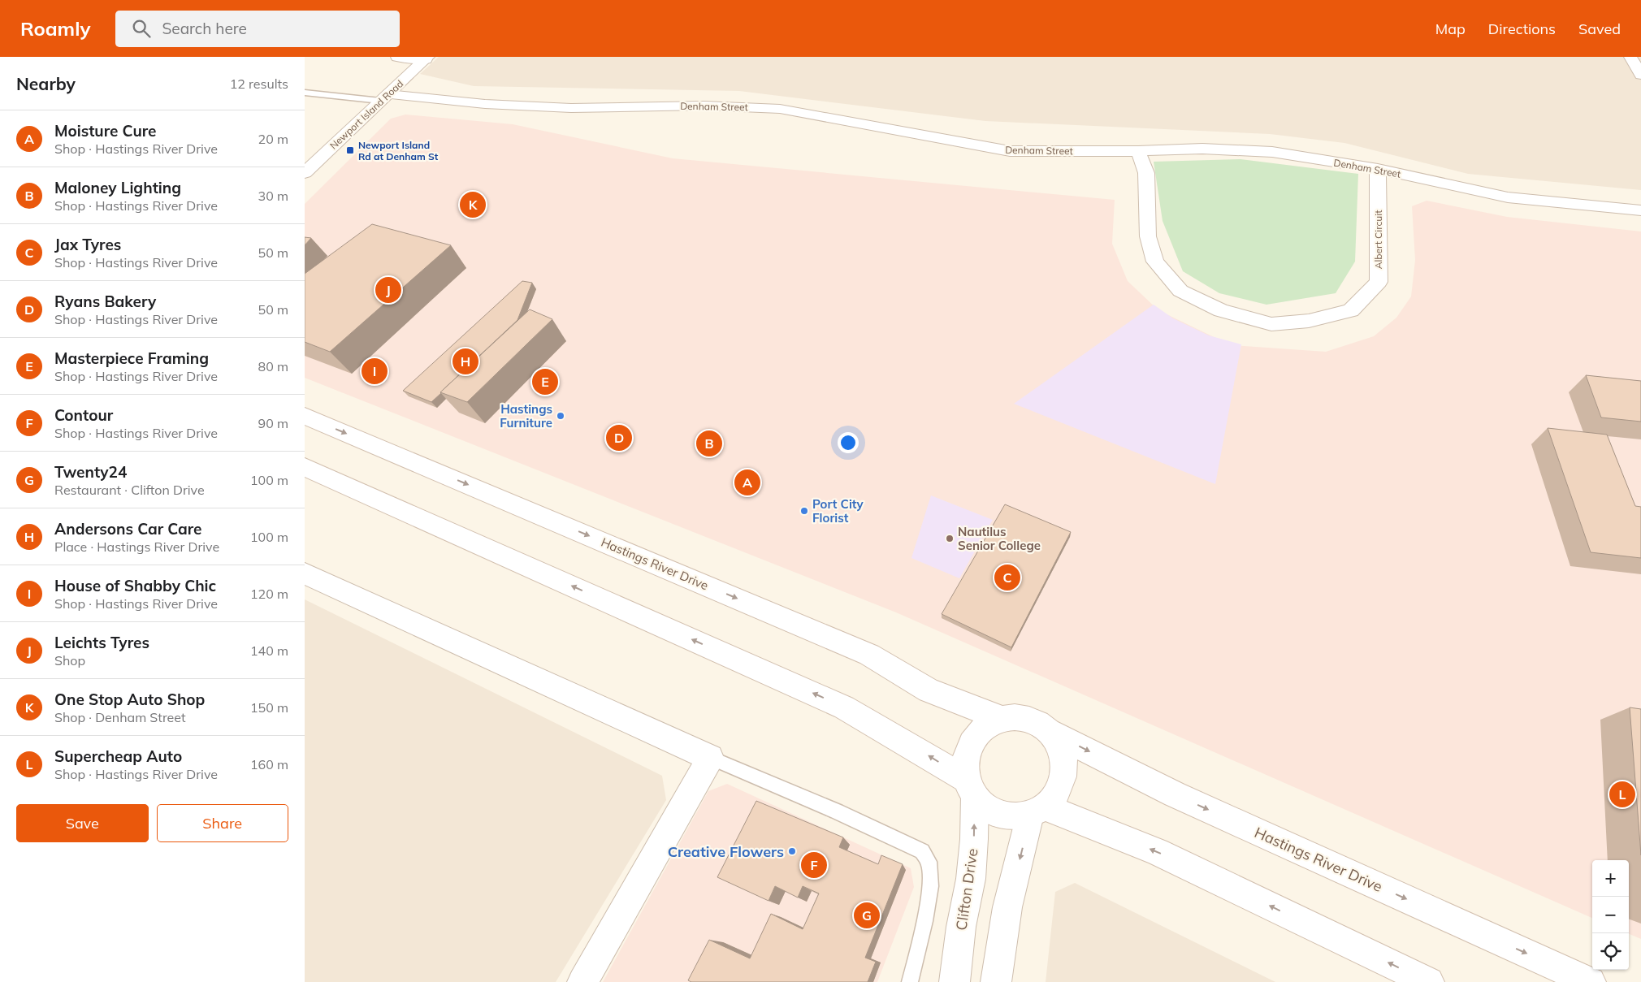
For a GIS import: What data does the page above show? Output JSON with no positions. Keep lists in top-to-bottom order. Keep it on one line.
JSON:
{"streets":{"street":["Denham Street","Newport Island Road","Albert Circuit","Hastings River Drive","Clifton Drive"]},"crossings":[["Denham Street","Newport Island Road"],["Denham Street","Albert Circuit"],["Hastings River Drive","Clifton Drive"]],"places":{"transit":["Newport Island Rd at Denham St"],"other":["Hastings Furniture","Port City Florist","Nautilus Senior College","Creative Flowers"]},"page":{"header":"Roamly","search":"Search here","nav":["Map","Directions","Saved"],"heading":["Nearby","12 results"],"list":[{"mark":"A","name":"Moisture Cure","note":"Shop · Hastings River Drive","value":"20 m"},{"mark":"B","name":"Maloney Lighting","note":"Shop · Hastings River Drive","value":"30 m"},{"mark":"C","name":"Jax Tyres","note":"Shop · Hastings River Drive","value":"50 m"},{"mark":"D","name":"Ryans Bakery","note":"Shop · Hastings River Drive","value":"50 m"},{"mark":"E","name":"Masterpiece Framing","note":"Shop · Hastings River Drive","value":"80 m"},{"mark":"F","name":"Contour","note":"Shop · Hastings River Drive","value":"90 m"},{"mark":"G","name":"Twenty24","note":"Restaurant · Clifton Drive","value":"100 m"},{"mark":"H","name":"Andersons Car Care","note":"Place · Hastings River Drive","value":"100 m"},{"mark":"I","name":"House of Shabby Chic","note":"Shop · Hastings River Drive","value":"120 m"},{"mark":"J","name":"Leichts Tyres","note":"Shop","value":"140 m"},{"mark":"K","name":"One Stop Auto Shop","note":"Shop · Denham Street","value":"150 m"},{"mark":"L","name":"Supercheap Auto","note":"Shop · Hastings River Drive","value":"160 m"}],"pins":["K","J","H","I","E","D","B","A","C","L","F","G"],"buttons":["Save","Share"],"map_buttons":["+","−"]}}
